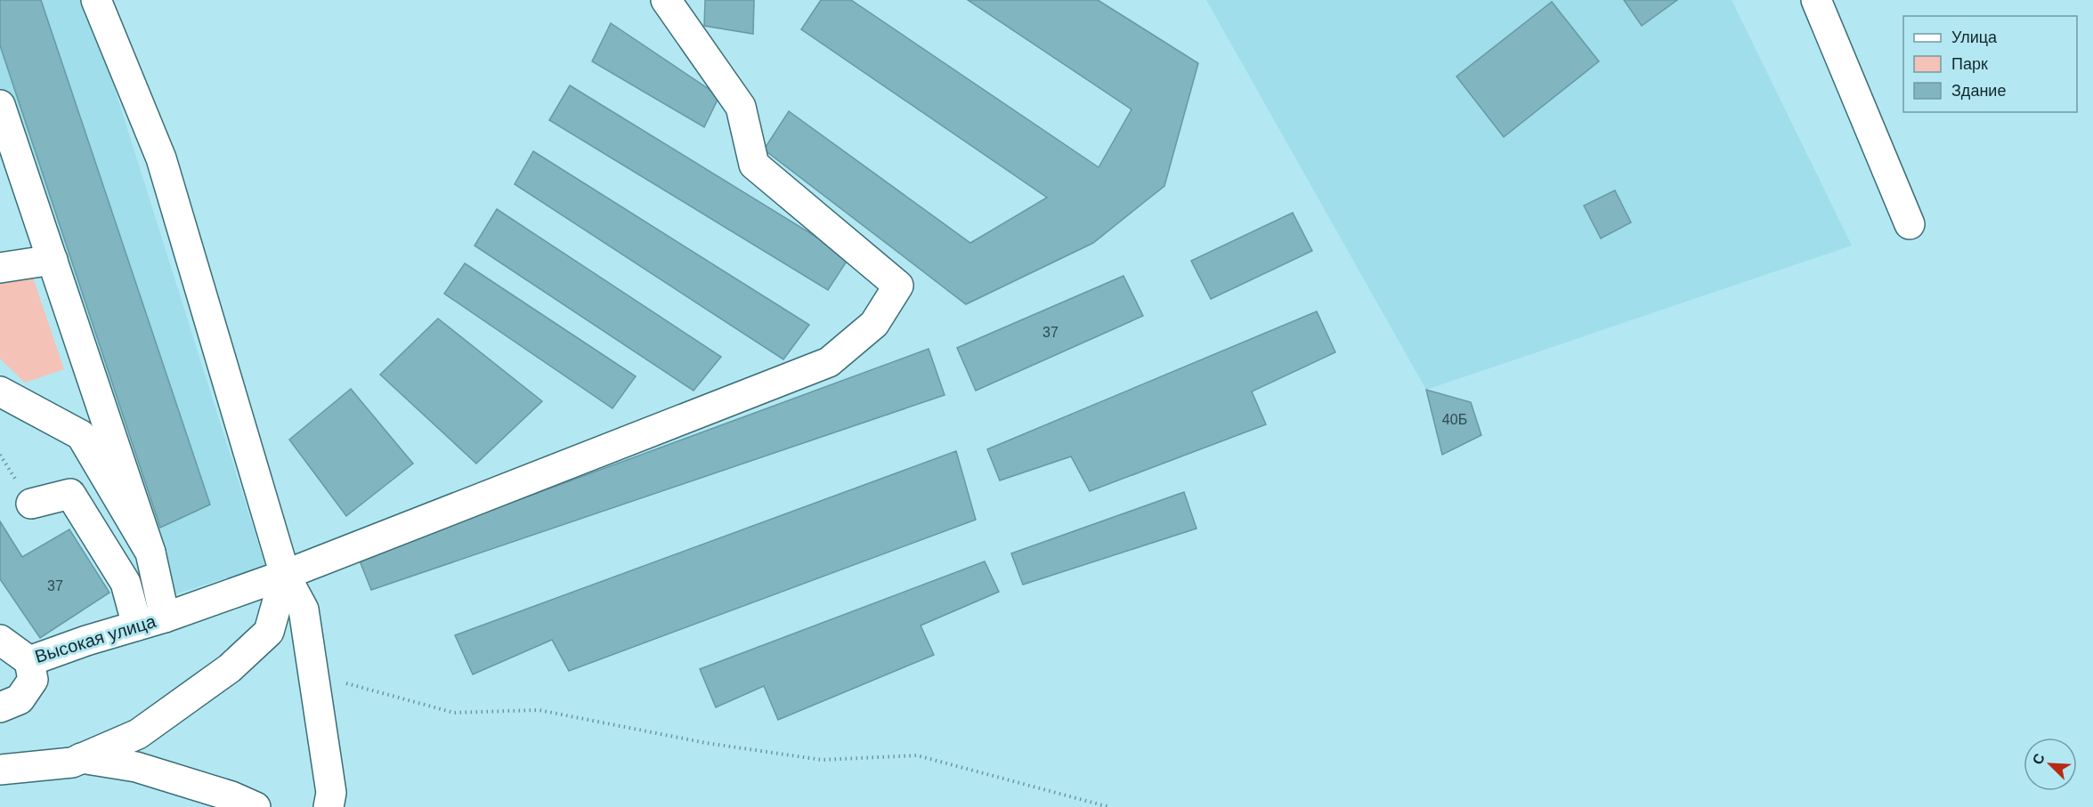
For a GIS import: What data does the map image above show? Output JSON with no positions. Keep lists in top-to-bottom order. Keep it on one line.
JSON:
{"streets":{"street":["Высокая улица"]},"house_numbers":["37","40Б","37"],"legend":["Улица","Парк","Здание"],"north":"top left"}
